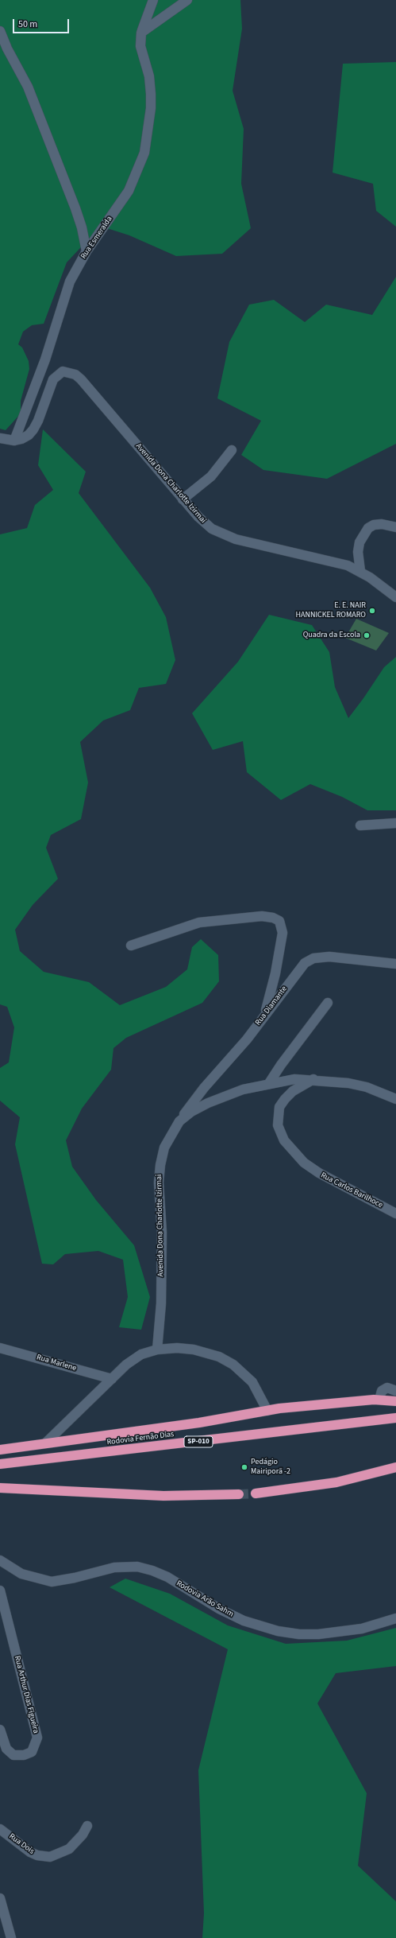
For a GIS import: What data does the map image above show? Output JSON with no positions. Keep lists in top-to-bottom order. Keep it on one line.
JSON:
{"streets":{"highway":["Rodovia Fernão Dias","SP-010"],"street":["Rua Esmeralda","Avenida Dona Charlotte Izirmai","Rua Diamante","Rua Carlos Barilhoce","Rua Marlene","Rodovia Arão Sahm","Rua Arthur Dias Figueira","Rua Dois"]},"crossings":[["Rua Esmeralda","Avenida Dona Charlotte Izirmai"],["Avenida Dona Charlotte Izirmai","Rua Diamante"],["Avenida Dona Charlotte Izirmai","Rua Carlos Barilhoce"]],"places":["E. E. NAIR HANNICKEL ROMARO","Quadra da Escola","Pedágio Mairiporã -2"],"scale_bar":"50 m"}
